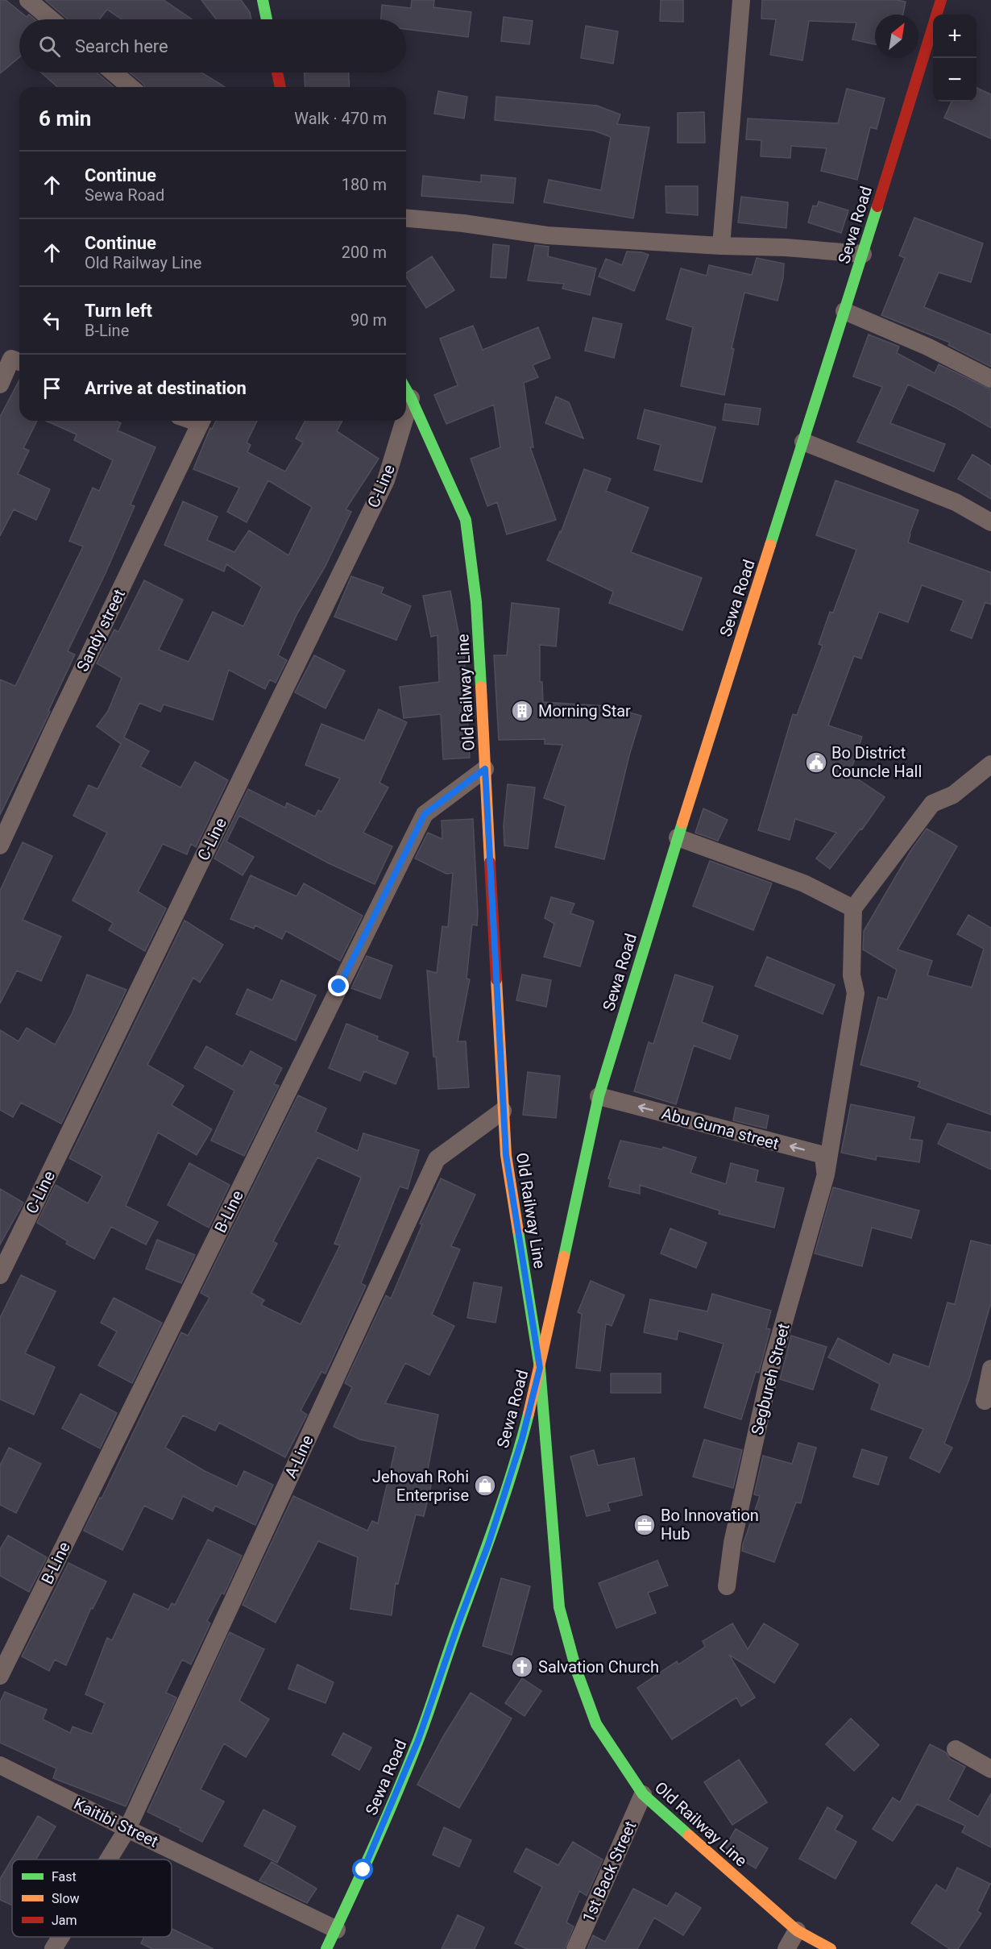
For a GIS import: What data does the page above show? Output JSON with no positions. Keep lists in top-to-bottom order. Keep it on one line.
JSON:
{"streets":{"main road":["Sewa Road","Old Railway Line"],"street":["C-Line","Sandy street","Abu Guma street","B-Line","Segbureh Street","A-Line","Kaitibi Street","1st Back Street"]},"crossings":[["Sewa Road","Old Railway Line"],["Sewa Road","Abu Guma street"],["Sewa Road","Kaitibi Street"],["C-Line","Old Railway Line"],["Old Railway Line","B-Line"],["Old Railway Line","A-Line"],["Old Railway Line","1st Back Street"],["Abu Guma street","Segbureh Street"],["A-Line","Kaitibi Street"]],"one_way":["Abu Guma street"],"places":{"building":["Morning Star"],"public building":["Bo District Councle Hall"],"shop":["Jehovah Rohi Enterprise"],"office":["Bo Innovation Hub"],"church":["Salvation Church"]},"legend":["Fast","Slow","Jam"],"north":"top right","page":{"map_buttons":["+","−"],"search":"Search here","heading":["6 min","Walk · 470 m"],"list":[["Continue","Sewa Road","180 m"],["Continue","Old Railway Line","200 m"],["Turn left","B-Line","90 m"],"Arrive at destination"]}}
